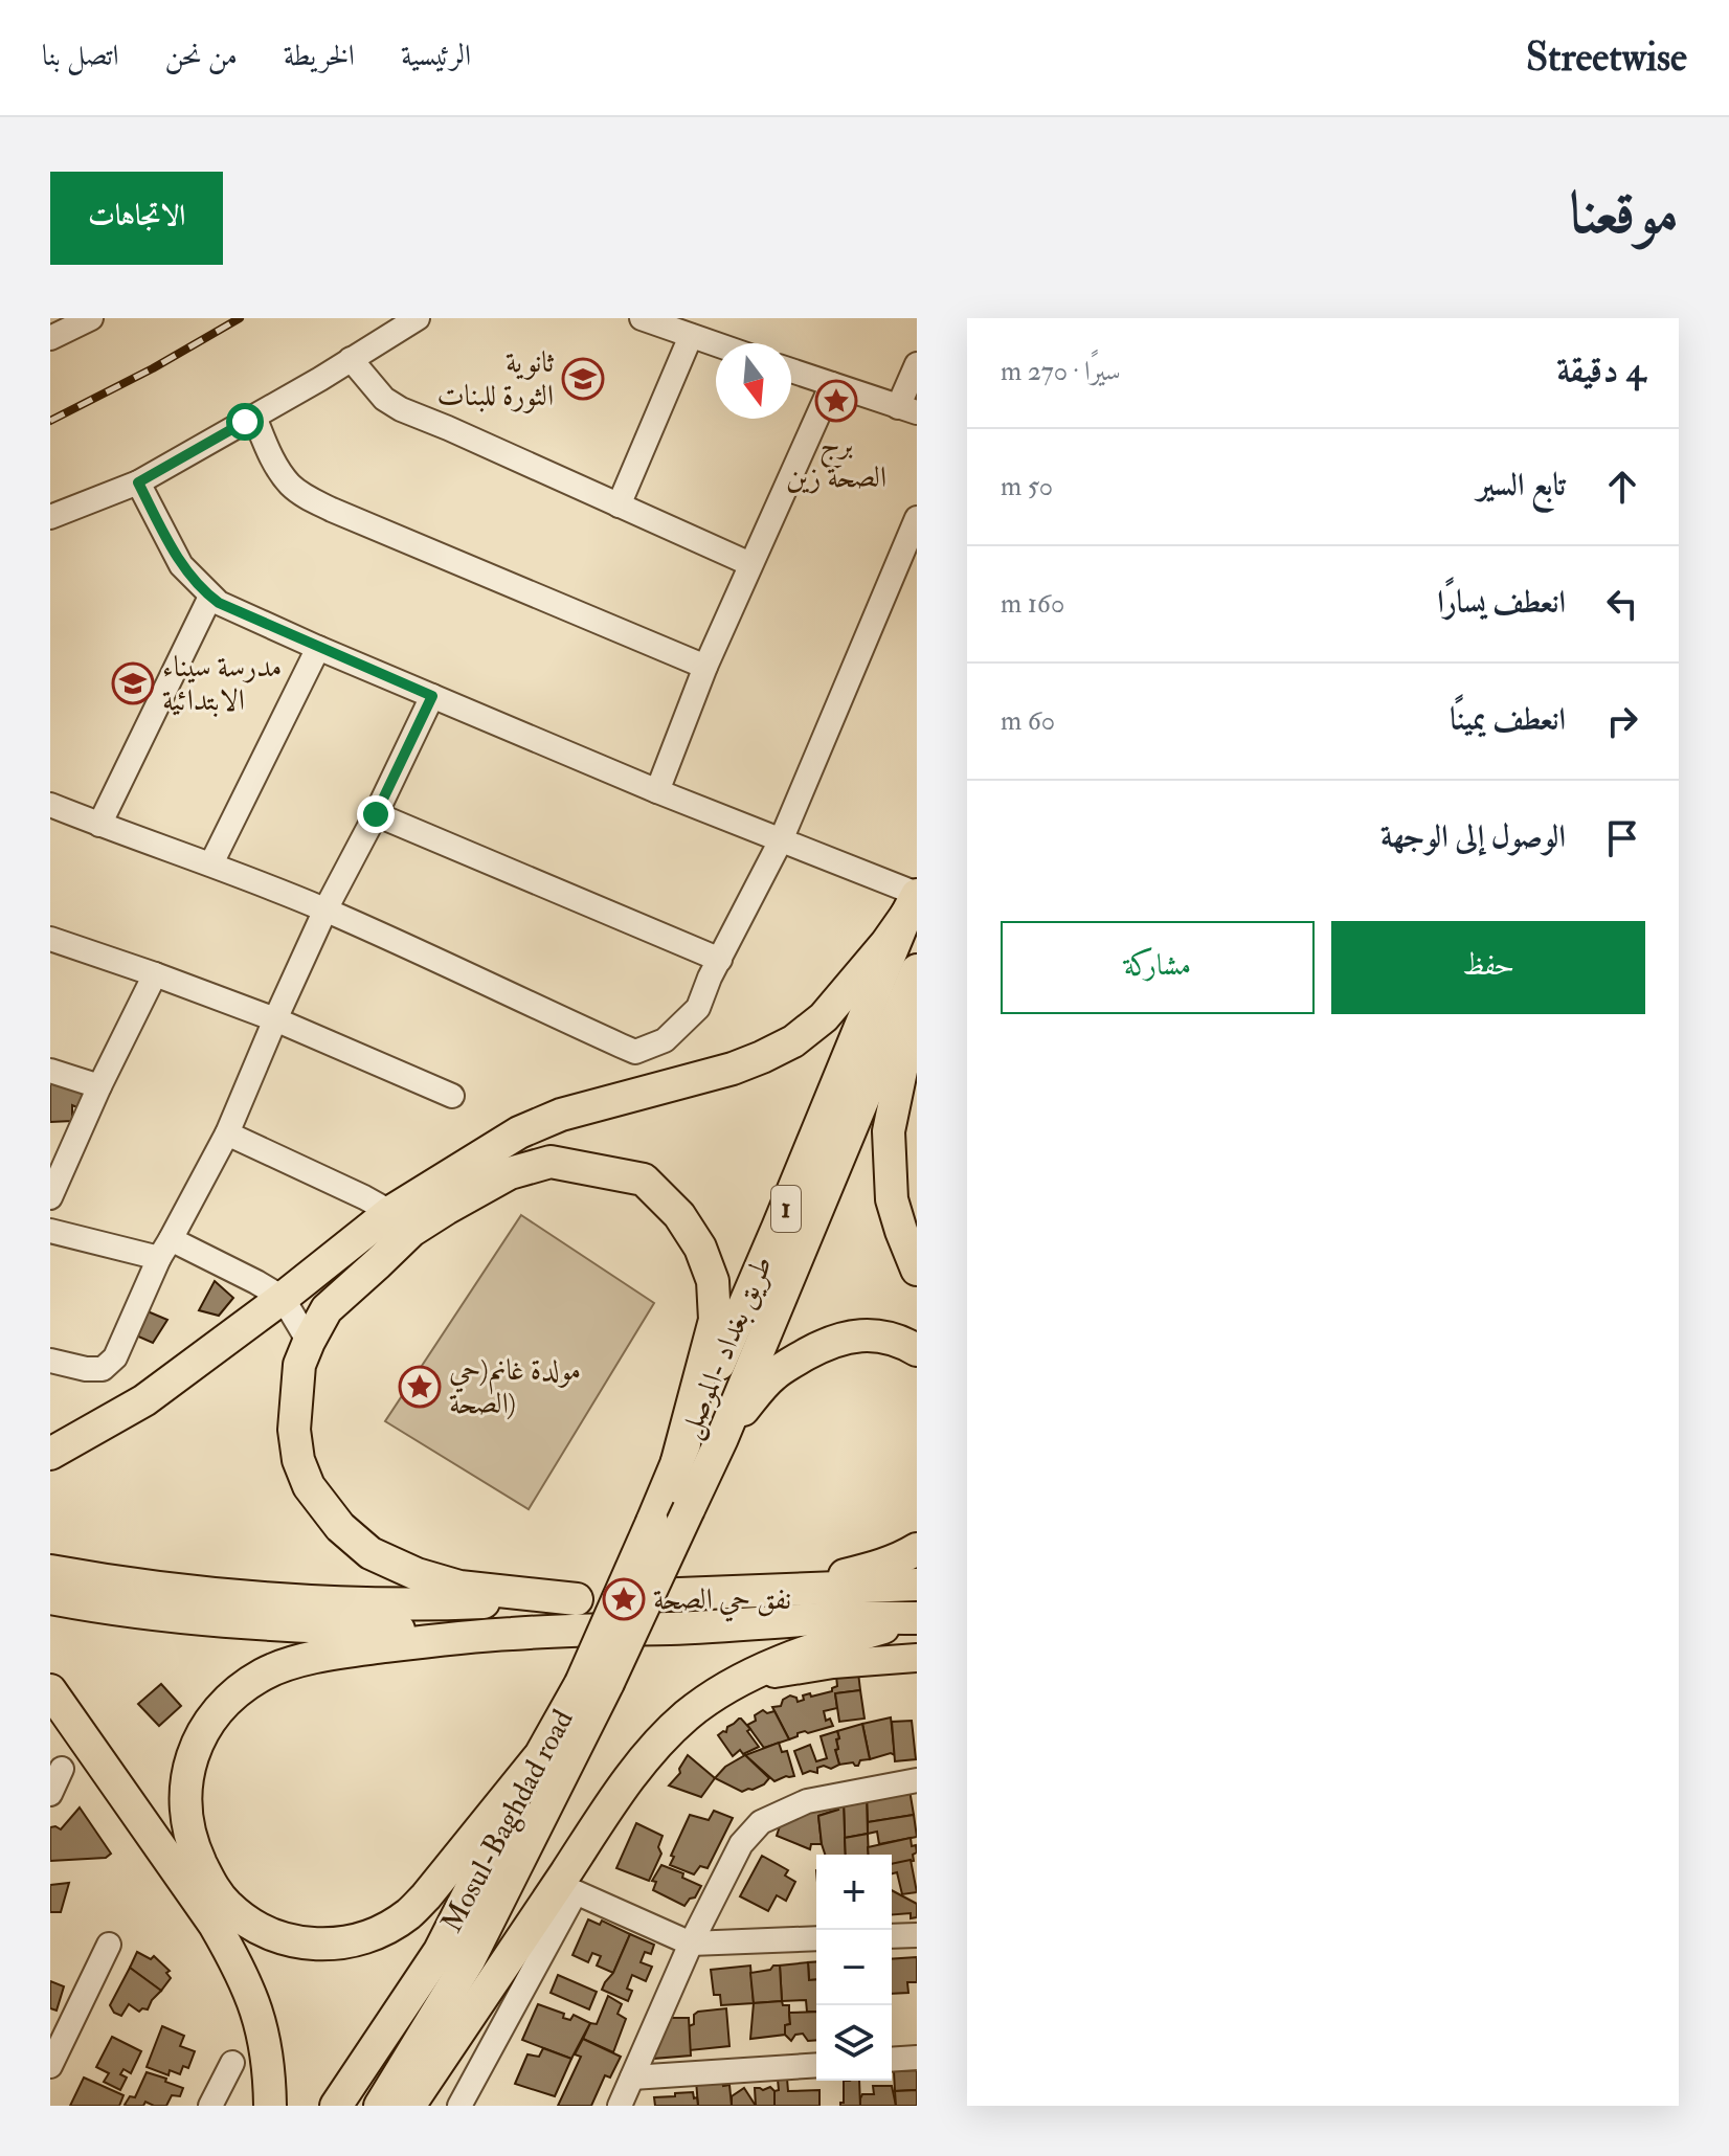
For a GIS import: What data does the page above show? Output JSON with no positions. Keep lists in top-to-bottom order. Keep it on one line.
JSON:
{"streets":{"highway":["1","طريق بغداد -الموصل","Mosul-Baghdad road"]},"crossings":[["طريق بغداد -الموصل","Mosul-Baghdad road"]],"places":{"school or university":["ثانوية الثورة للبنات","مدرسة سيناء الابتدائية"],"place":["برج الصحة زين","مولدة غانم(حي الصحة)","نفق حي الصحة"]},"north":"bottom","page":{"header":"Streetwise","nav":["الرئيسية","الخريطة","من نحن","اتصل بنا"],"title":"موقعنا","buttons":["الاتجاهات",["حفظ","مشاركة"]],"heading":["4 دقيقة","سيرًا · 270 m"],"list":[["تابع السير","50 m"],["انعطف يسارًا","160 m"],["انعطف يمينًا","60 m"],"الوصول إلى الوجهة"],"map_buttons":["+","−"]}}
